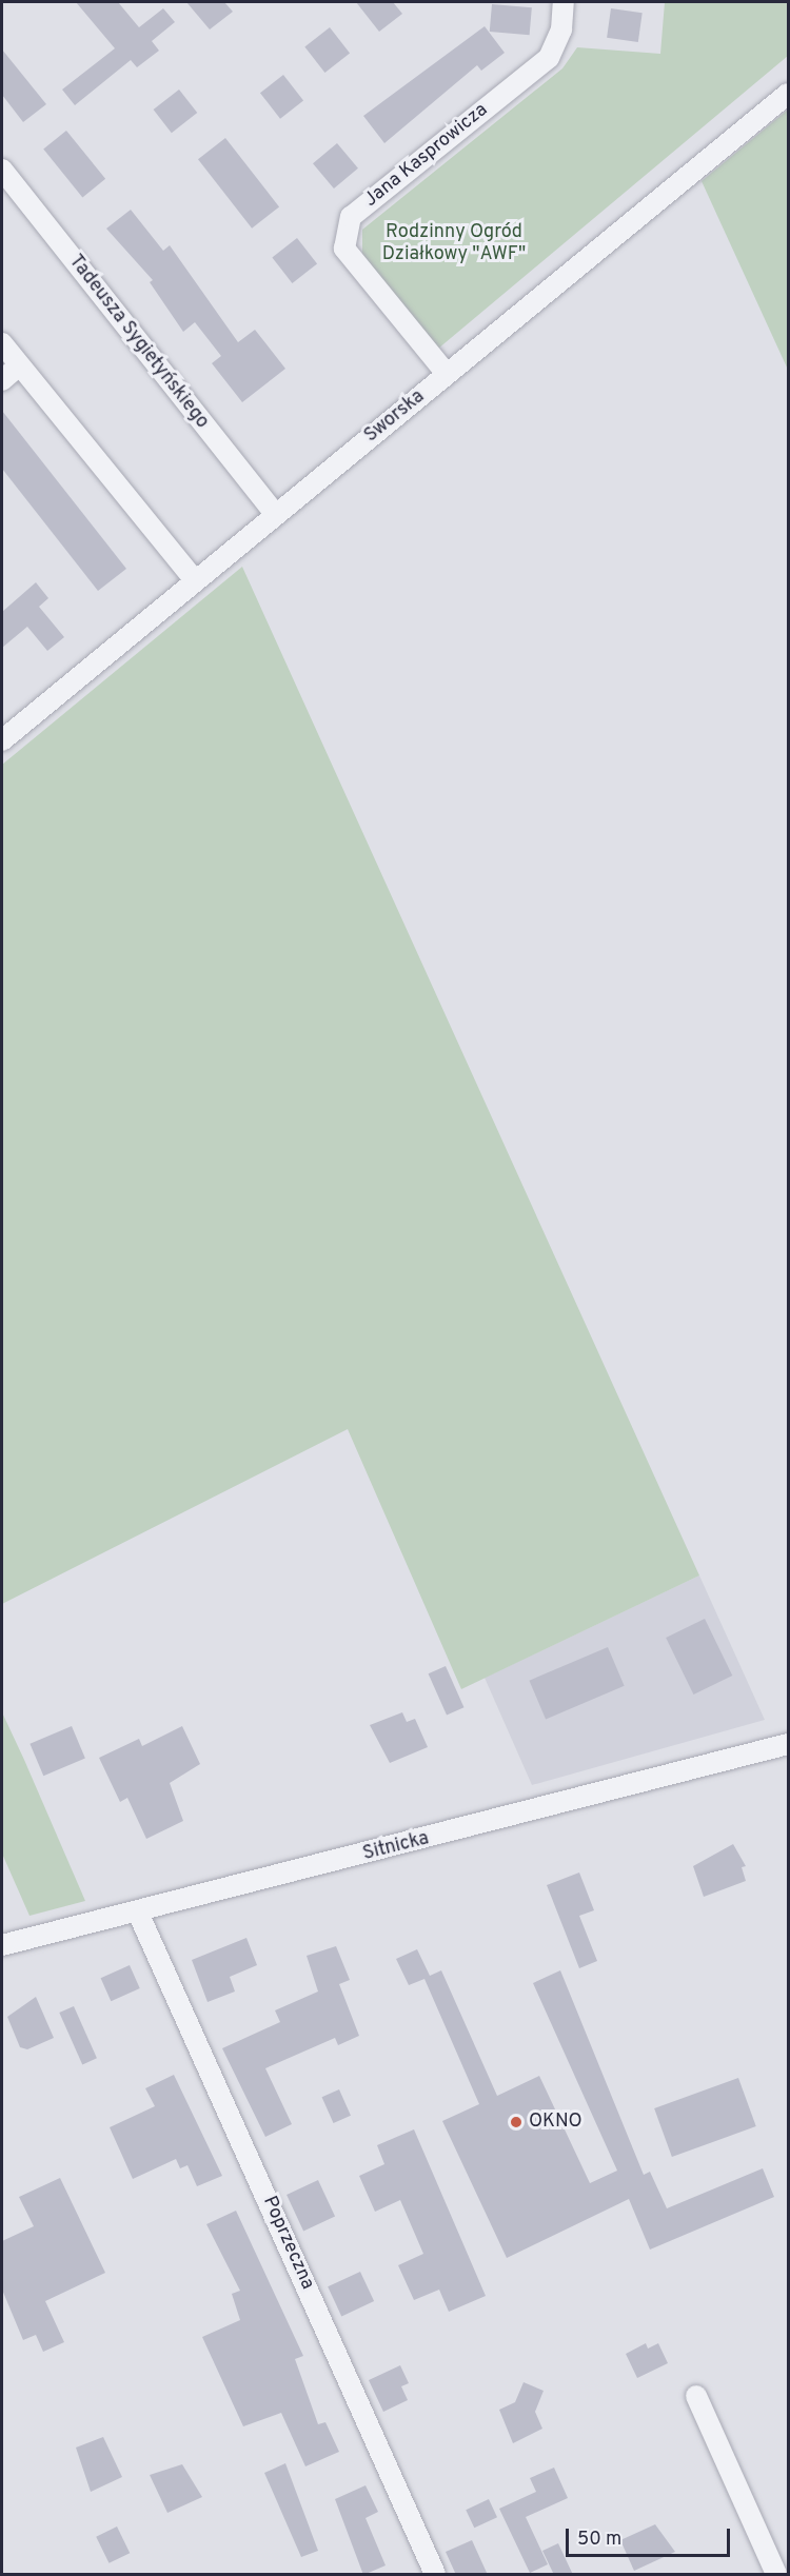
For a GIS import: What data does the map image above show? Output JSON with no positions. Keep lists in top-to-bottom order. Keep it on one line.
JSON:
{"streets":{"street":["Jana Kasprowicza","Tadeusza Sygietyńskiego","Sworska","Sitnicka","Poprzeczna"]},"crossings":[["Jana Kasprowicza","Sworska"],["Tadeusza Sygietyńskiego","Sworska"],["Sitnicka","Poprzeczna"]],"parks":["Rodzinny Ogród Działkowy \"AWF\""],"places":["OKNO"],"scale_bar":"50 m"}
